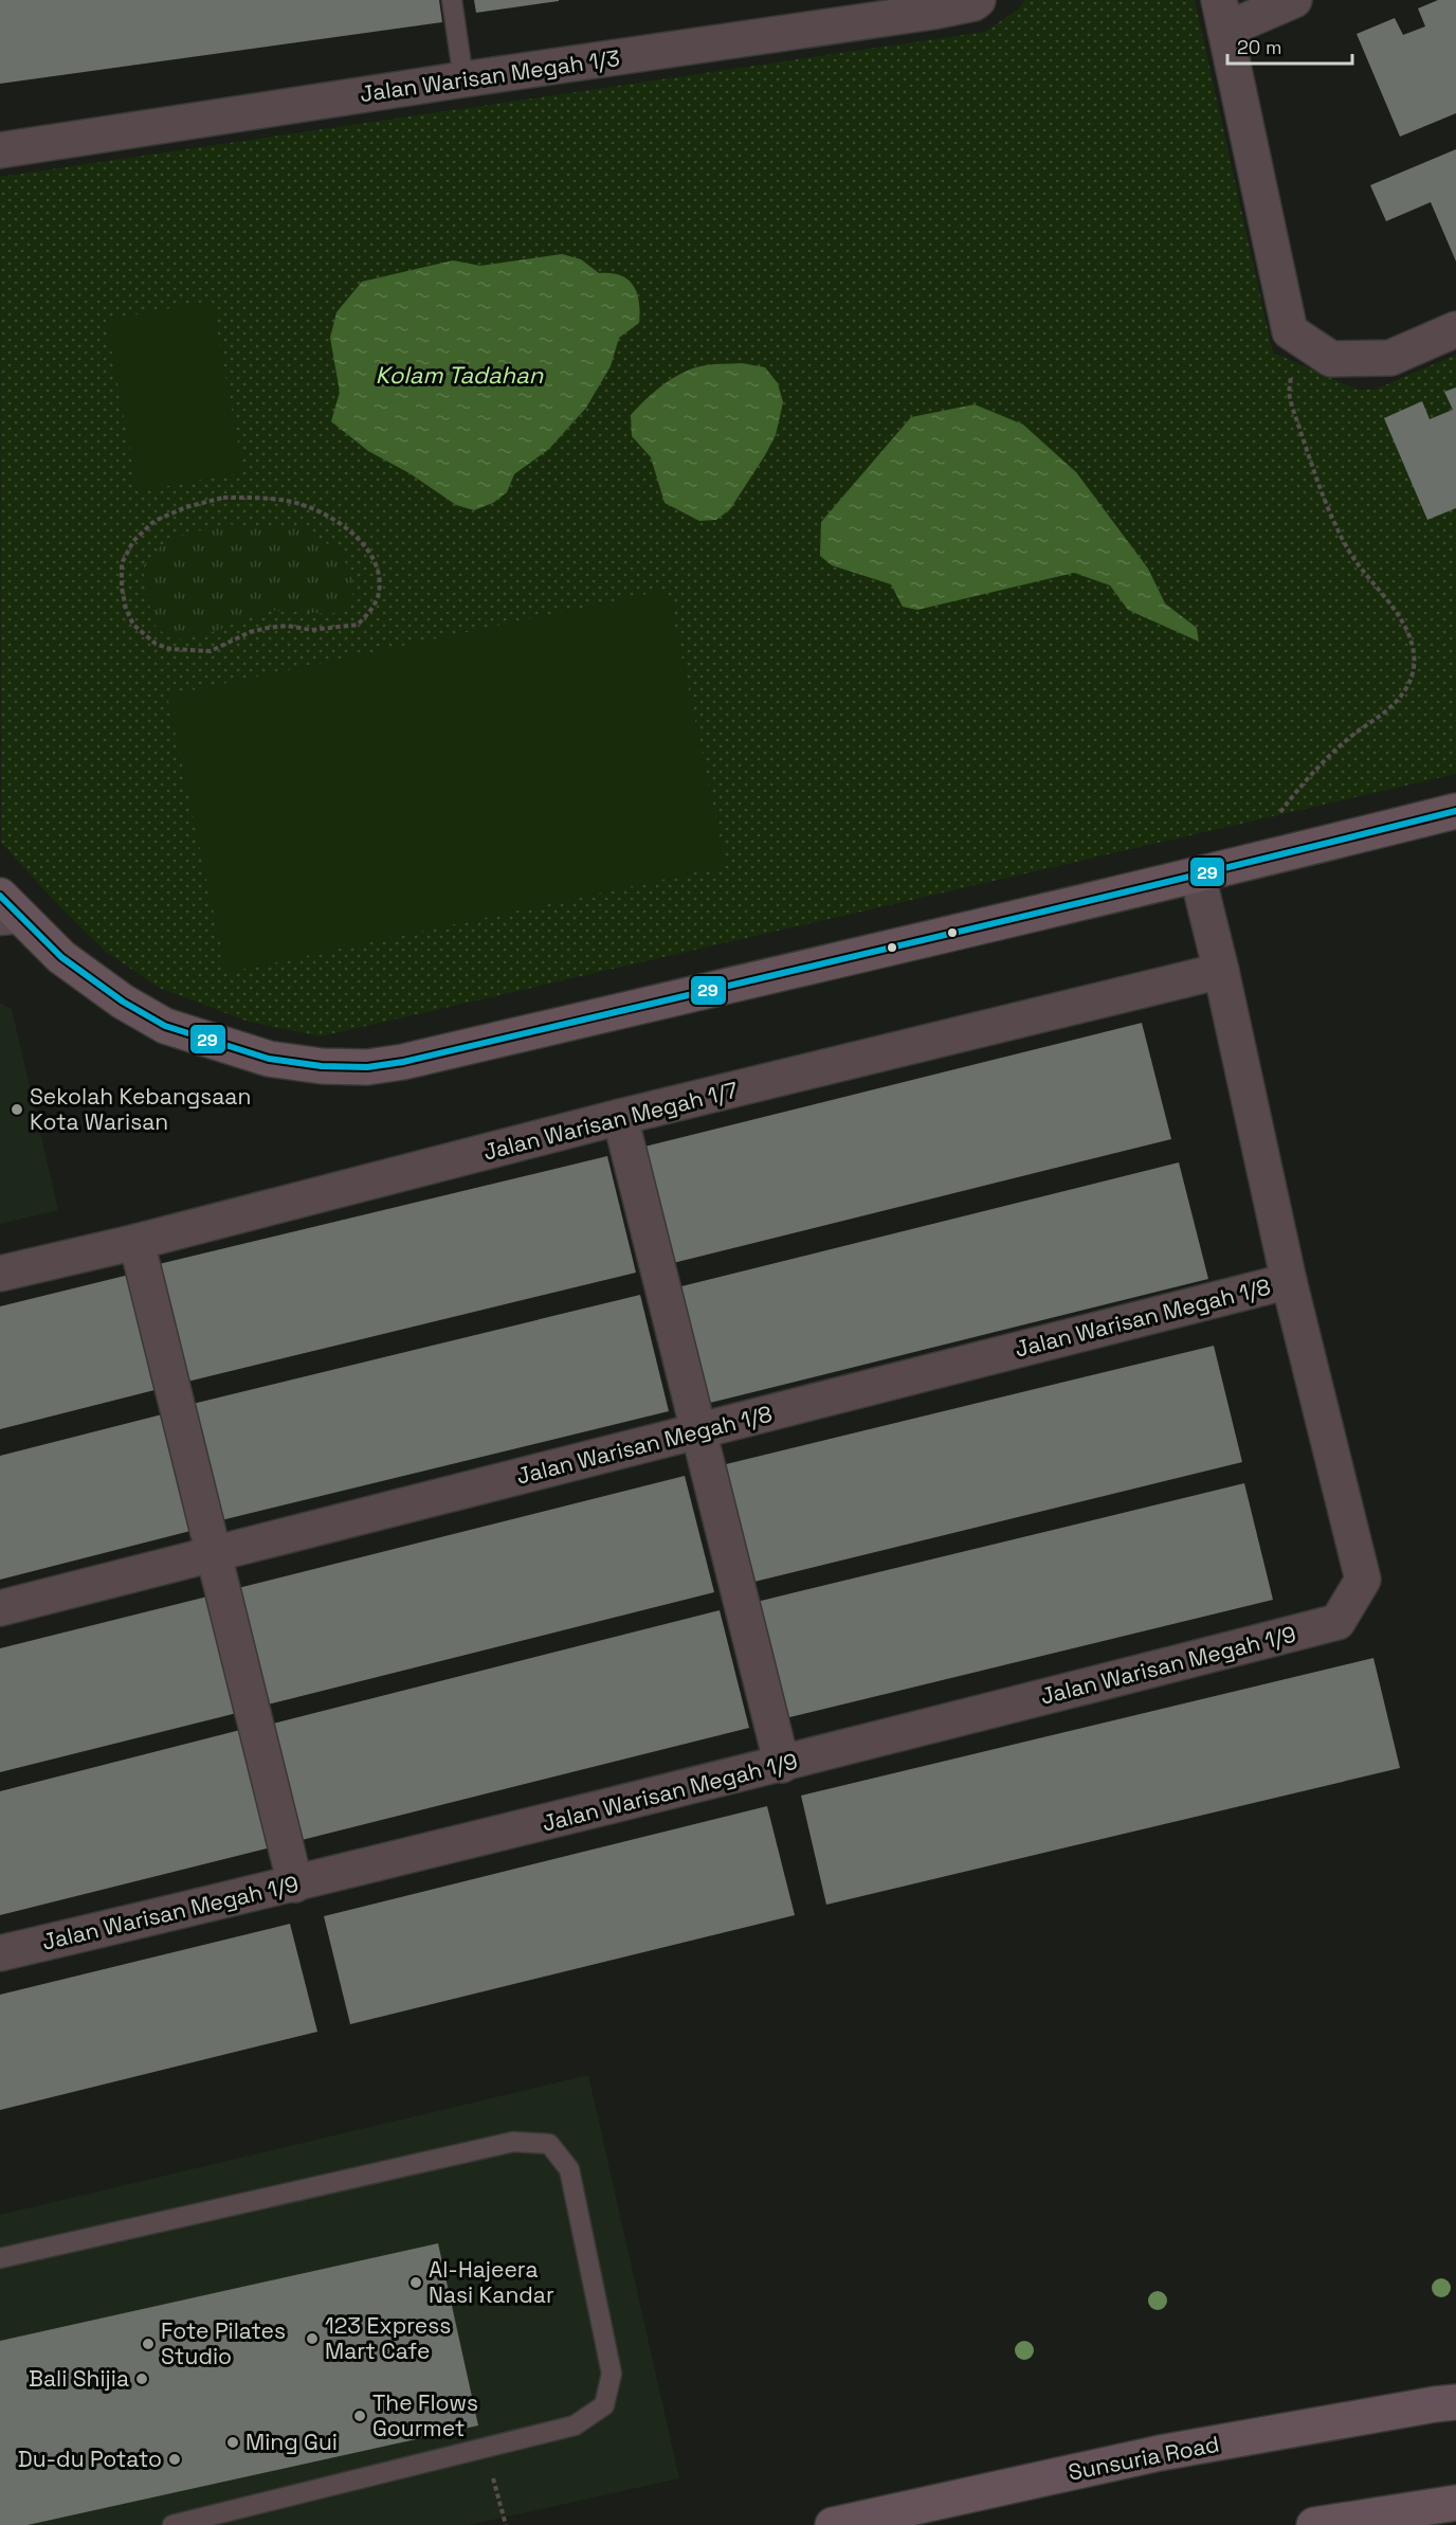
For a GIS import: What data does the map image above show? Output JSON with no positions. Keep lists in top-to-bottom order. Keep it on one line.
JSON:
{"streets":{"street":["Jalan Warisan Megah 1/3","Jalan Warisan Megah 1/7","Jalan Warisan Megah 1/8","Jalan Warisan Megah 1/9","Sunsuria Road"]},"crossings":[["Jalan Warisan Megah 1/8","Jalan Warisan Megah 1/9"]],"water":["Kolam Tadahan"],"places":["Sekolah Kebangsaan Kota Warisan","Al-Hajeera Nasi Kandar","123 Express Mart Cafe","Fote Pilates Studio","Bali Shijia","The Flows Gourmet","Ming Gui","Du-du Potato"],"lines":["transit line 29"],"scale_bar":"20 m"}
